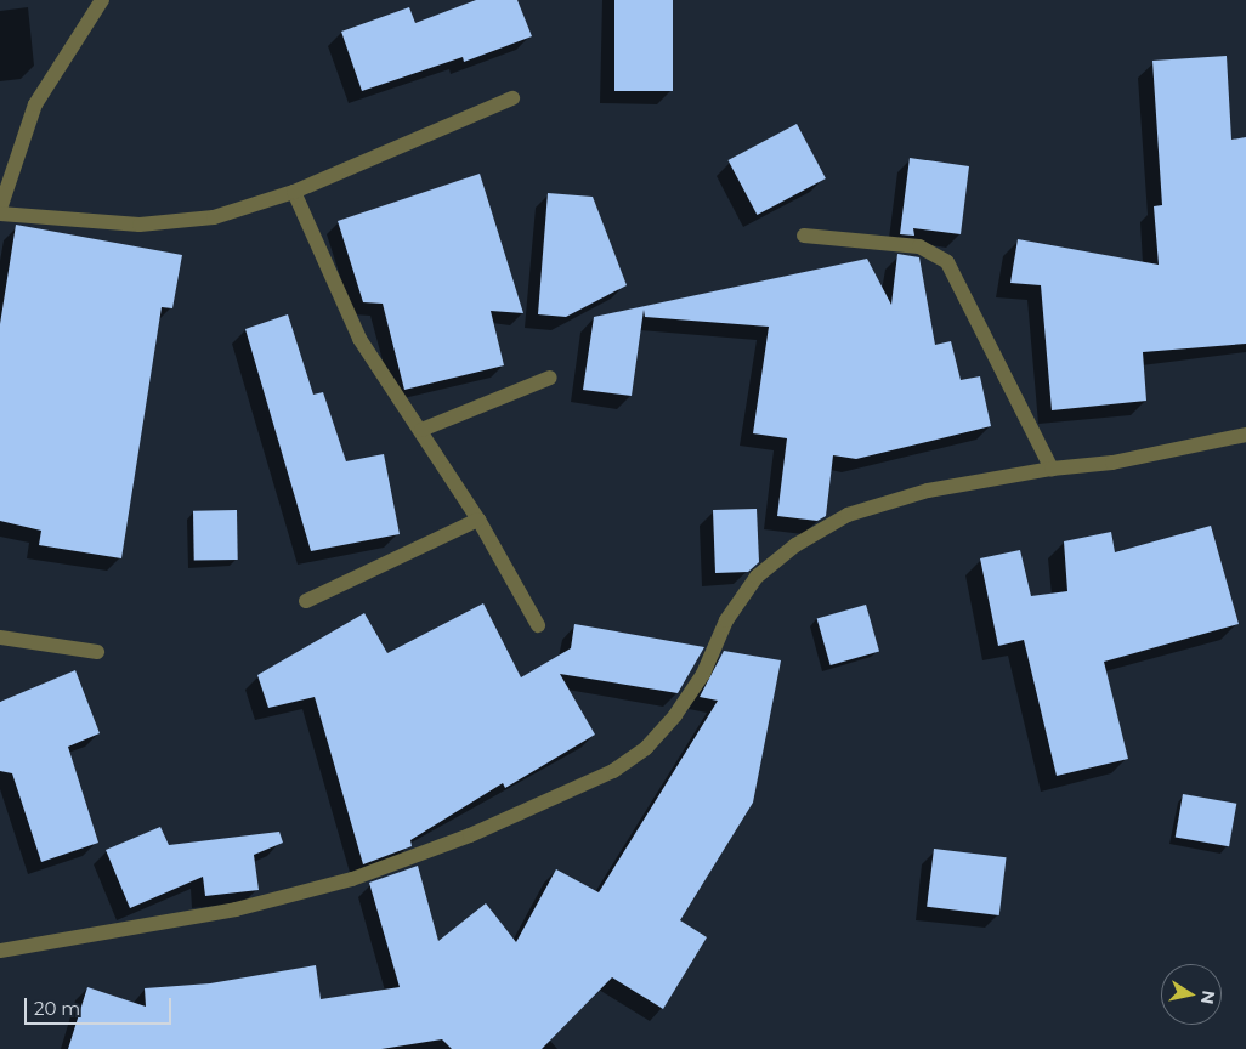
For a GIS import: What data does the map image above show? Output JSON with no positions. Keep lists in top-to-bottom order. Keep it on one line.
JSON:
{"scale_bar":"20 m","north":"right"}
